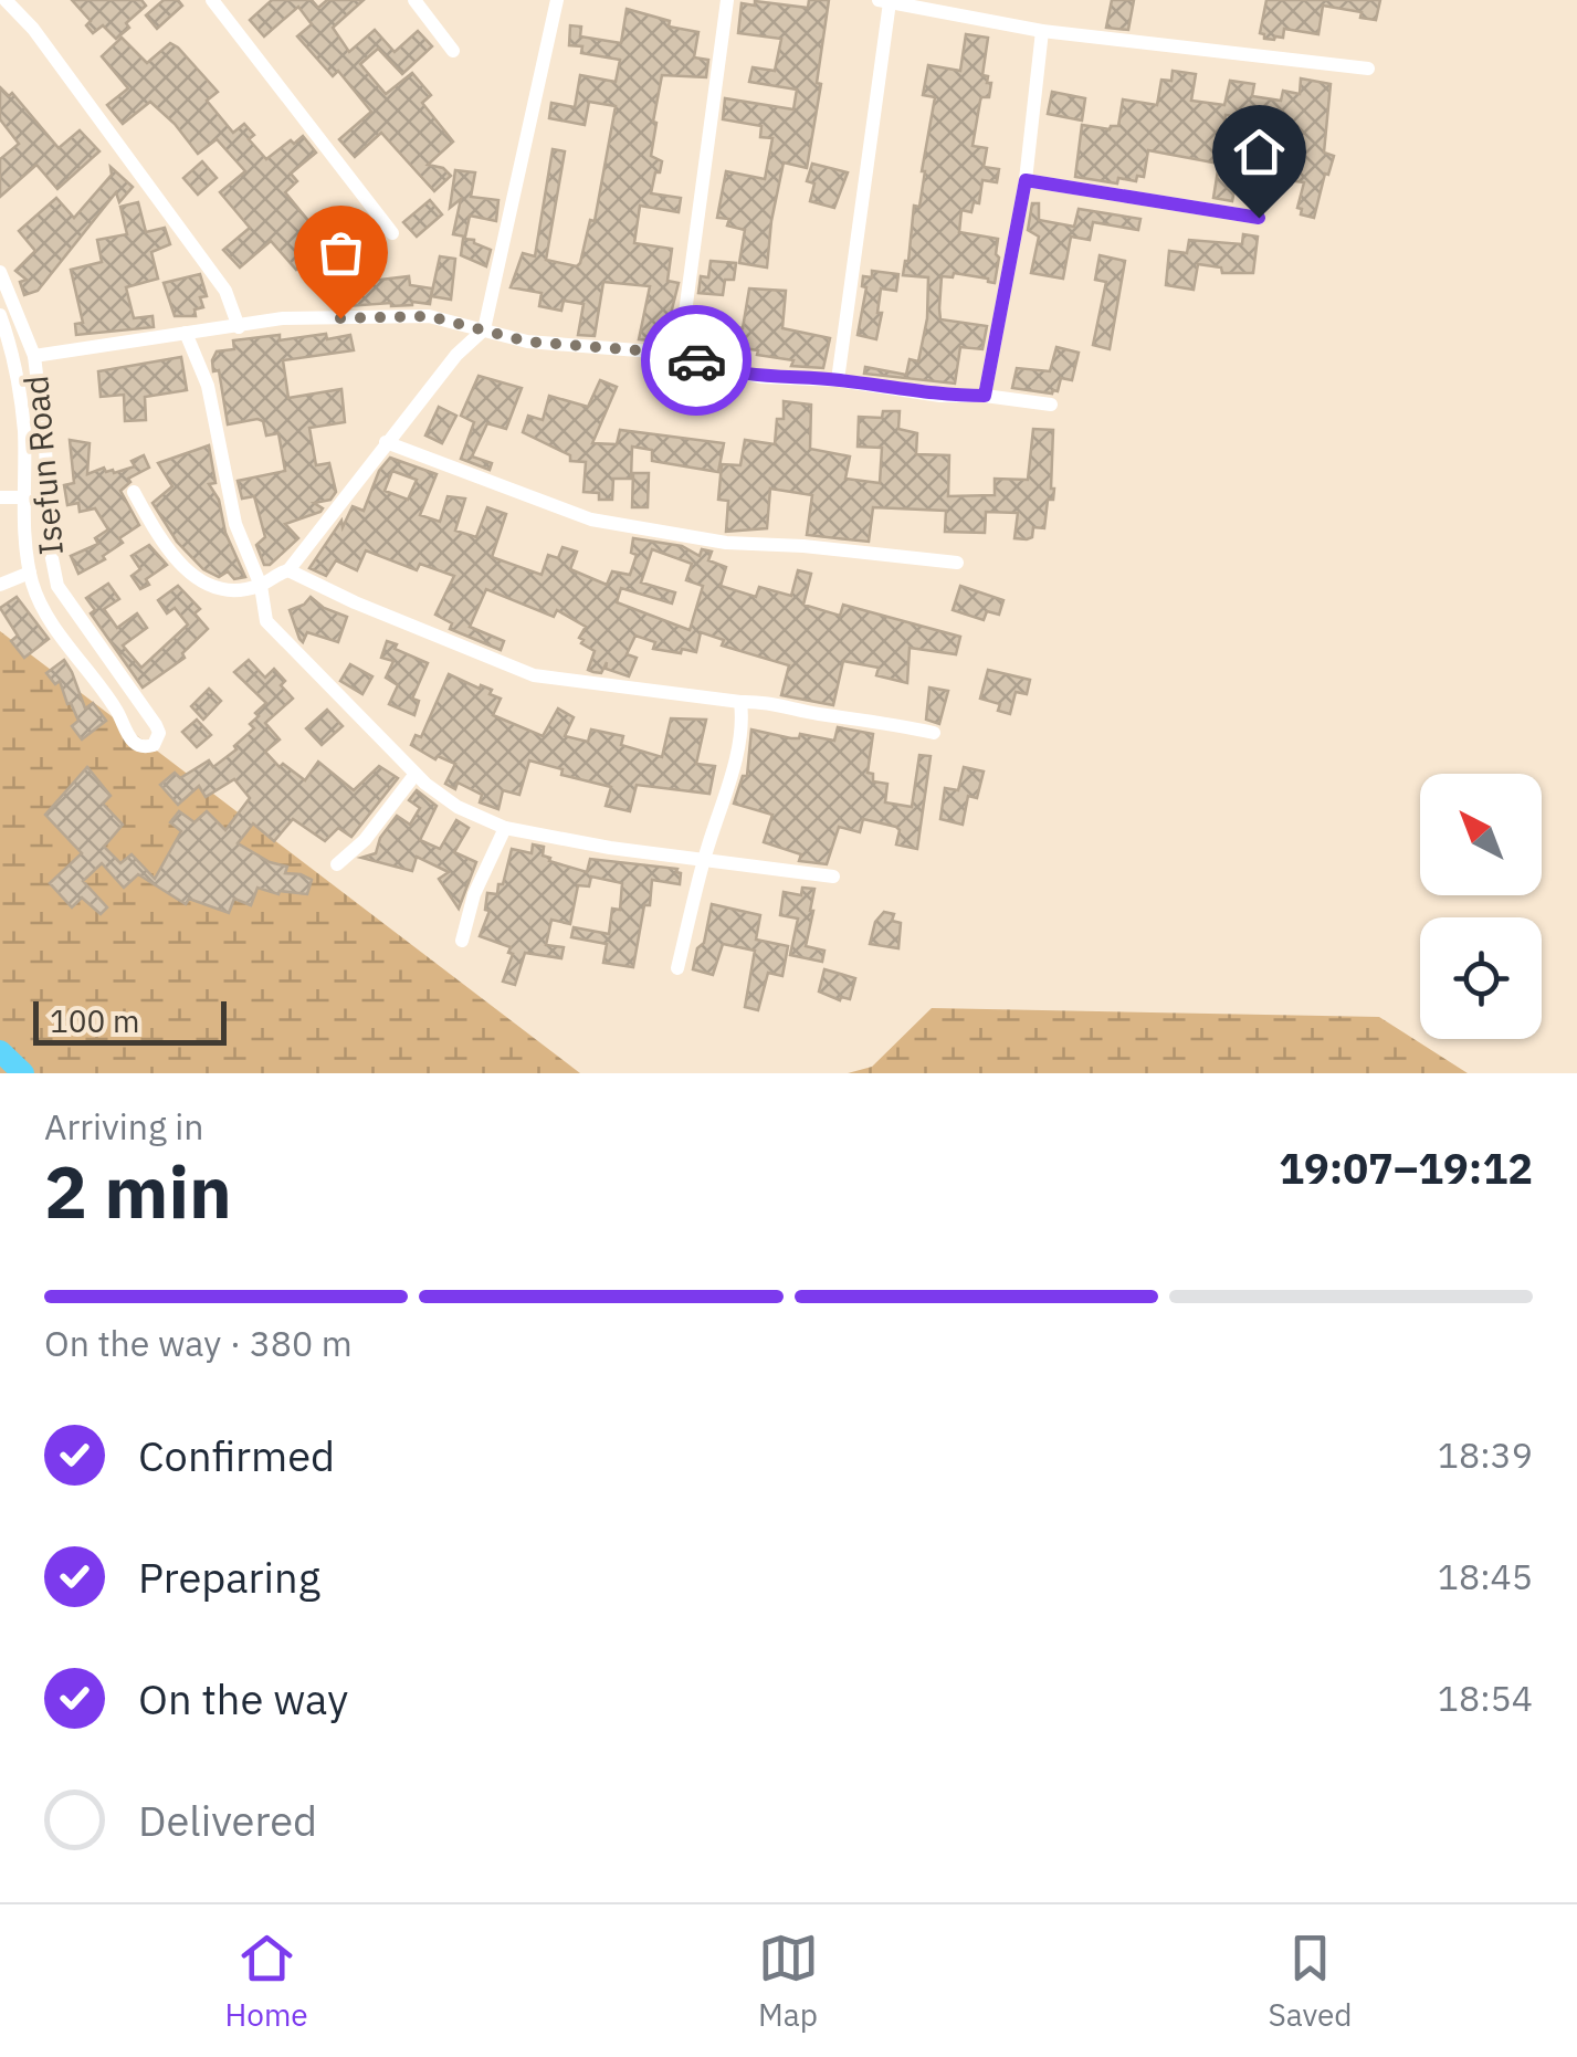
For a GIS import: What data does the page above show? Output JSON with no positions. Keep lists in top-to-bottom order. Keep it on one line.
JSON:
{"streets":{"street":["Isefun Road"]},"scale_bar":"100 m","north":"top left","page":{"scale":"100 m","heading":["2 min","Arriving in","19:07–19:12"],"bar":"On the way · 380 m","list":[["Confirmed","18:39"],["Preparing","18:45"],["On the way","18:54"],"Delivered"],"tabs":["Home","Map","Saved"]}}
